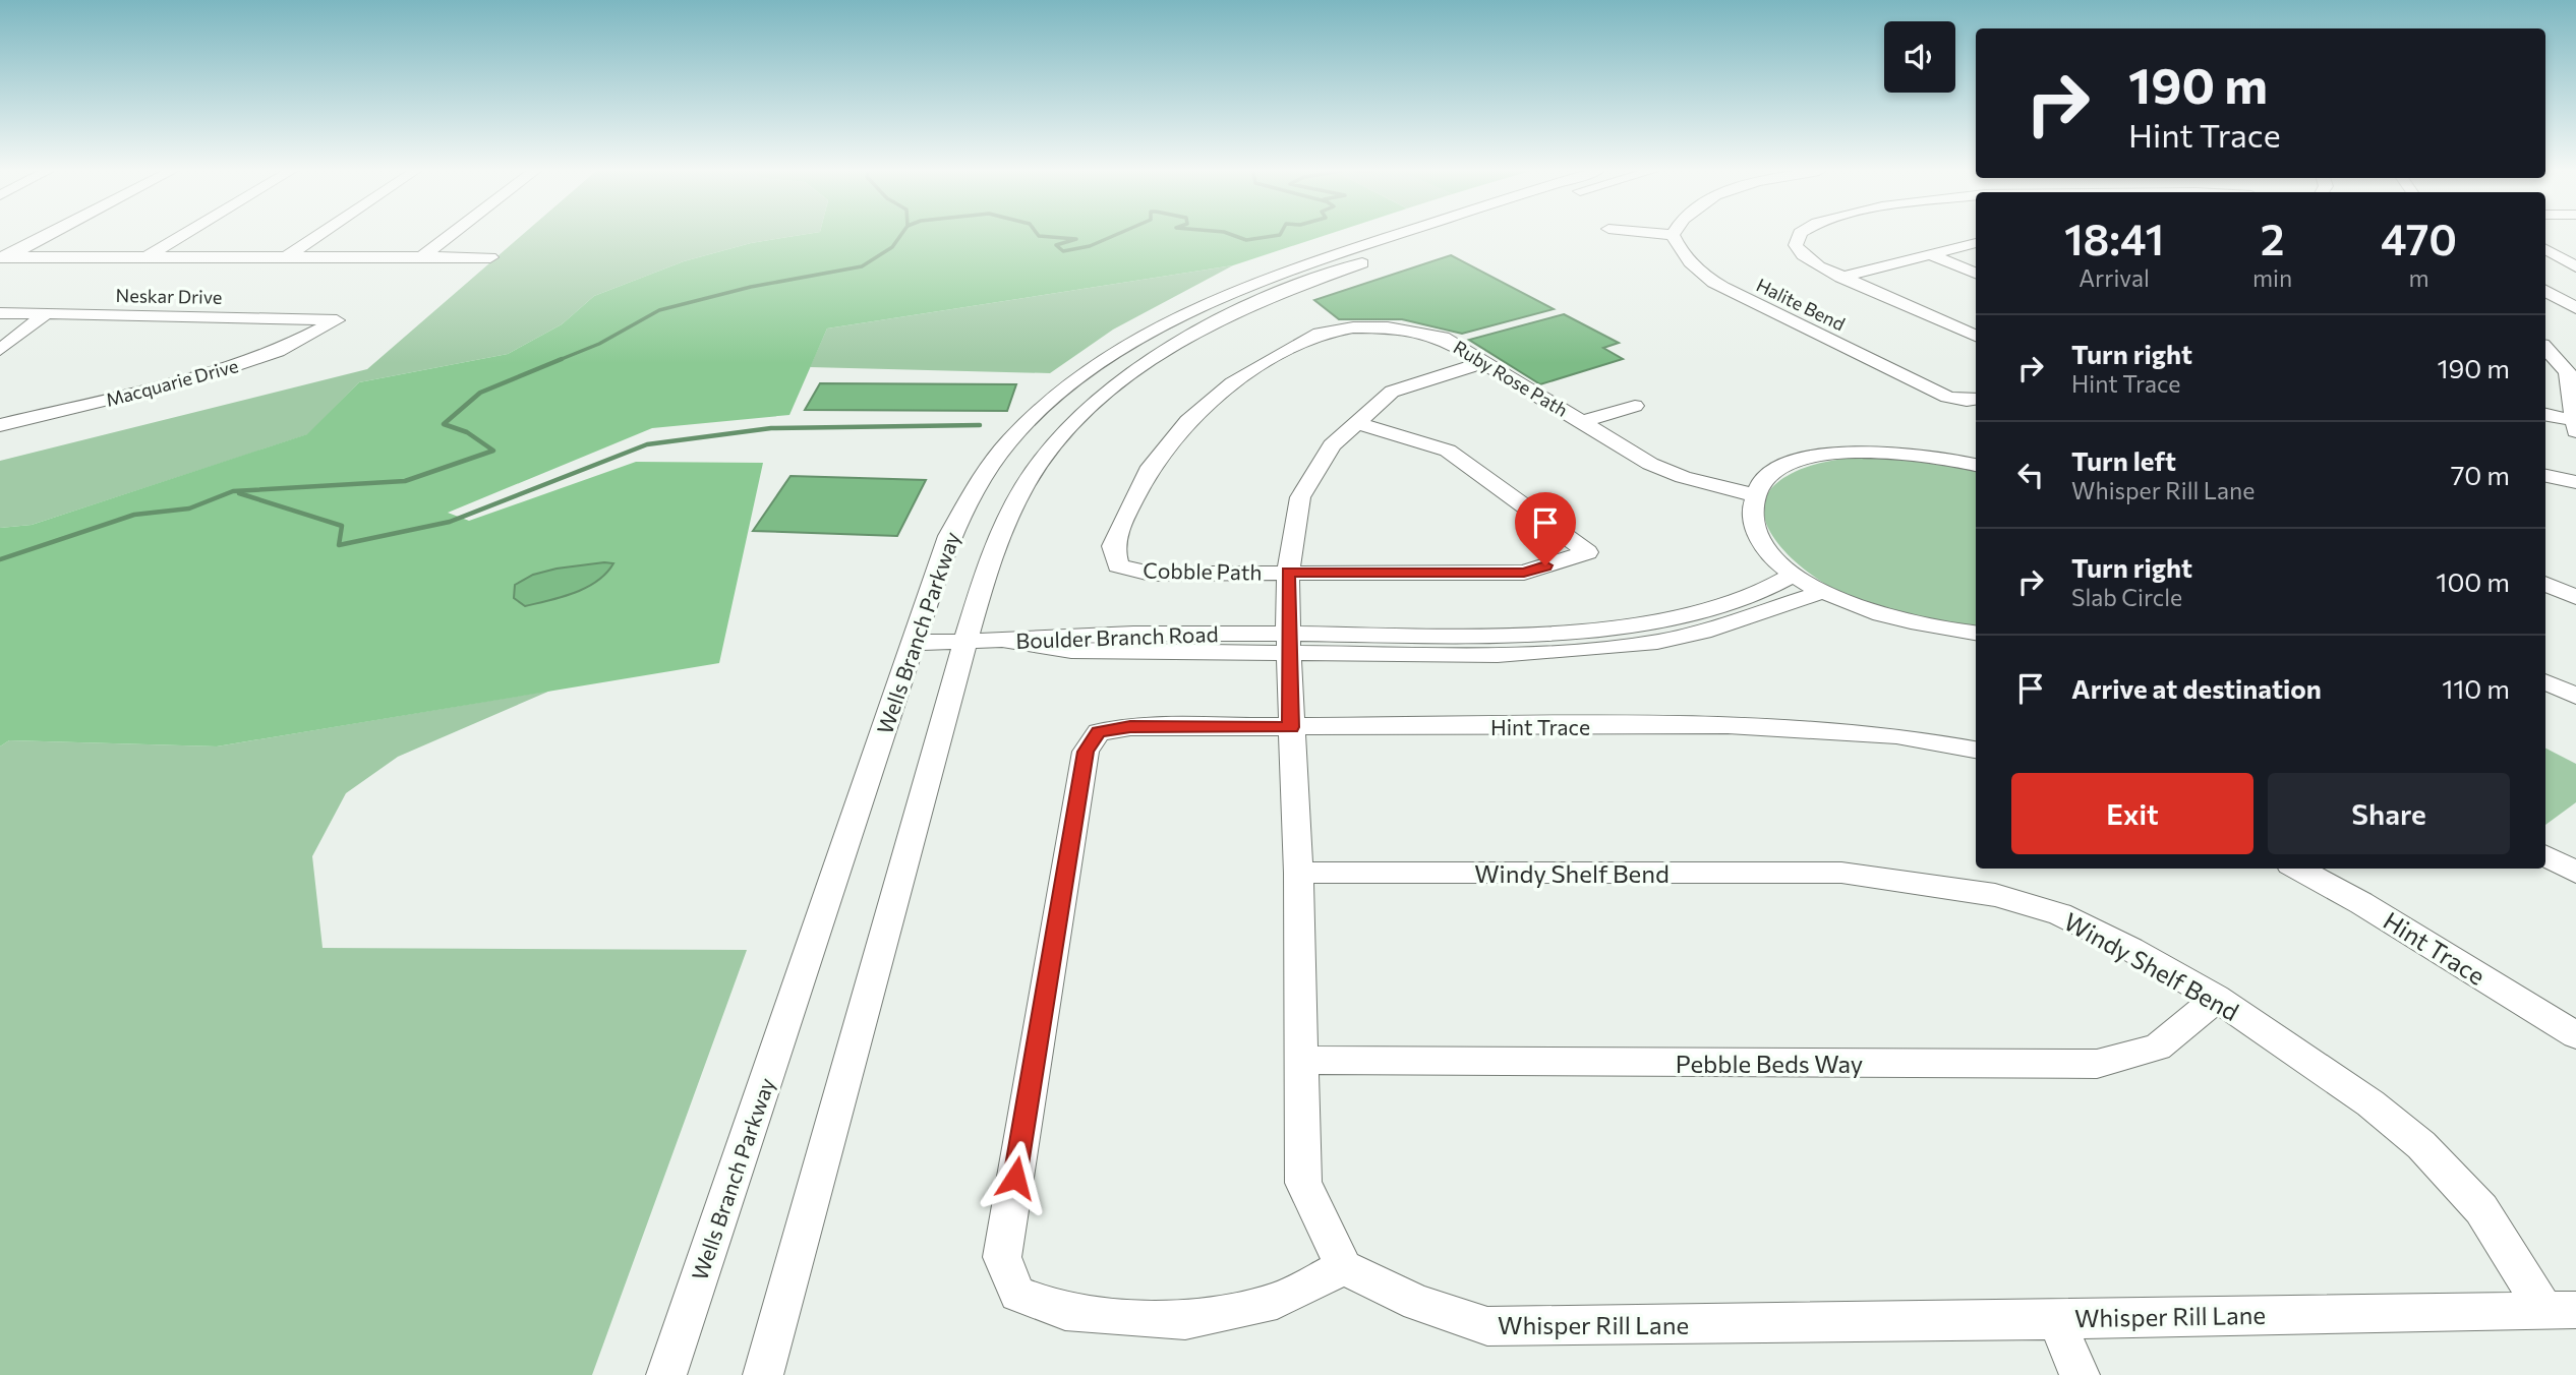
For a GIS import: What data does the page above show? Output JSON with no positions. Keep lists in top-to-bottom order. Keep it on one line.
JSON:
{"streets":{"street":["Neskar Drive","Halite Bend","Ruby Rose Path","Macquarie Drive","Cobble Path","Wells Branch Parkway","Boulder Branch Road","Hint Trace","Windy Shelf Bend","Pebble Beds Way","Whisper Rill Lane"]},"crossings":[["Neskar Drive","Macquarie Drive"],["Ruby Rose Path","Cobble Path"],["Wells Branch Parkway","Boulder Branch Road"],["Hint Trace","Whisper Rill Lane"],["Windy Shelf Bend","Pebble Beds Way"],["Windy Shelf Bend","Whisper Rill Lane"]],"page":{"turn":["190 m","Hint Trace"],"eta":["18:41","Arrival","2","min","470","m"],"list":[{"name":"Turn right","note":"Hint Trace","value":"190 m"},{"name":"Turn left","note":"Whisper Rill Lane","value":"70 m"},{"name":"Turn right","note":"Slab Circle","value":"100 m"},{"name":"Arrive at destination","value":"110 m"}],"buttons":["Exit","Share"]}}
